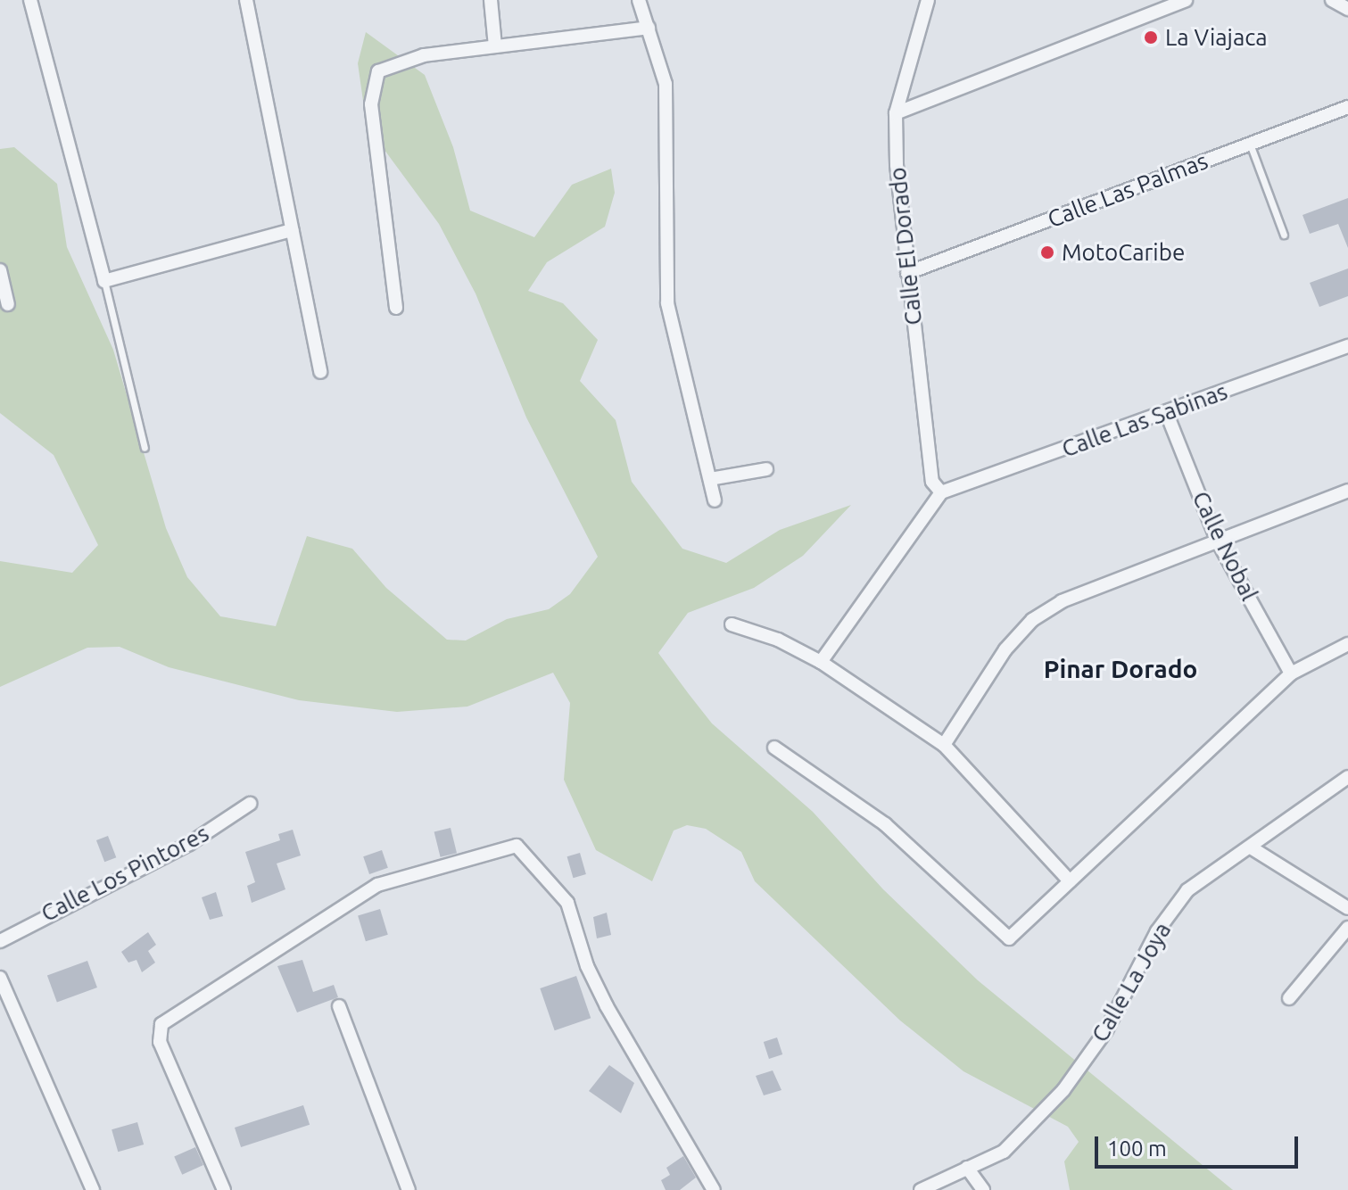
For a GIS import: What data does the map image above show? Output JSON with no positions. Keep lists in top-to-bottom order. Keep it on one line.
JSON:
{"streets":{"street":["Calle Las Palmas","Calle El Dorado","Calle Las Sabinas","Calle Nobal","Calle Los Pintores","Calle La Joya"]},"crossings":[["Calle Las Palmas","Calle El Dorado"],["Calle El Dorado","Calle Las Sabinas"],["Calle Las Sabinas","Calle Nobal"]],"districts":["Pinar Dorado"],"places":["La Viajaca","MotoCaribe"],"scale_bar":"100 m"}
